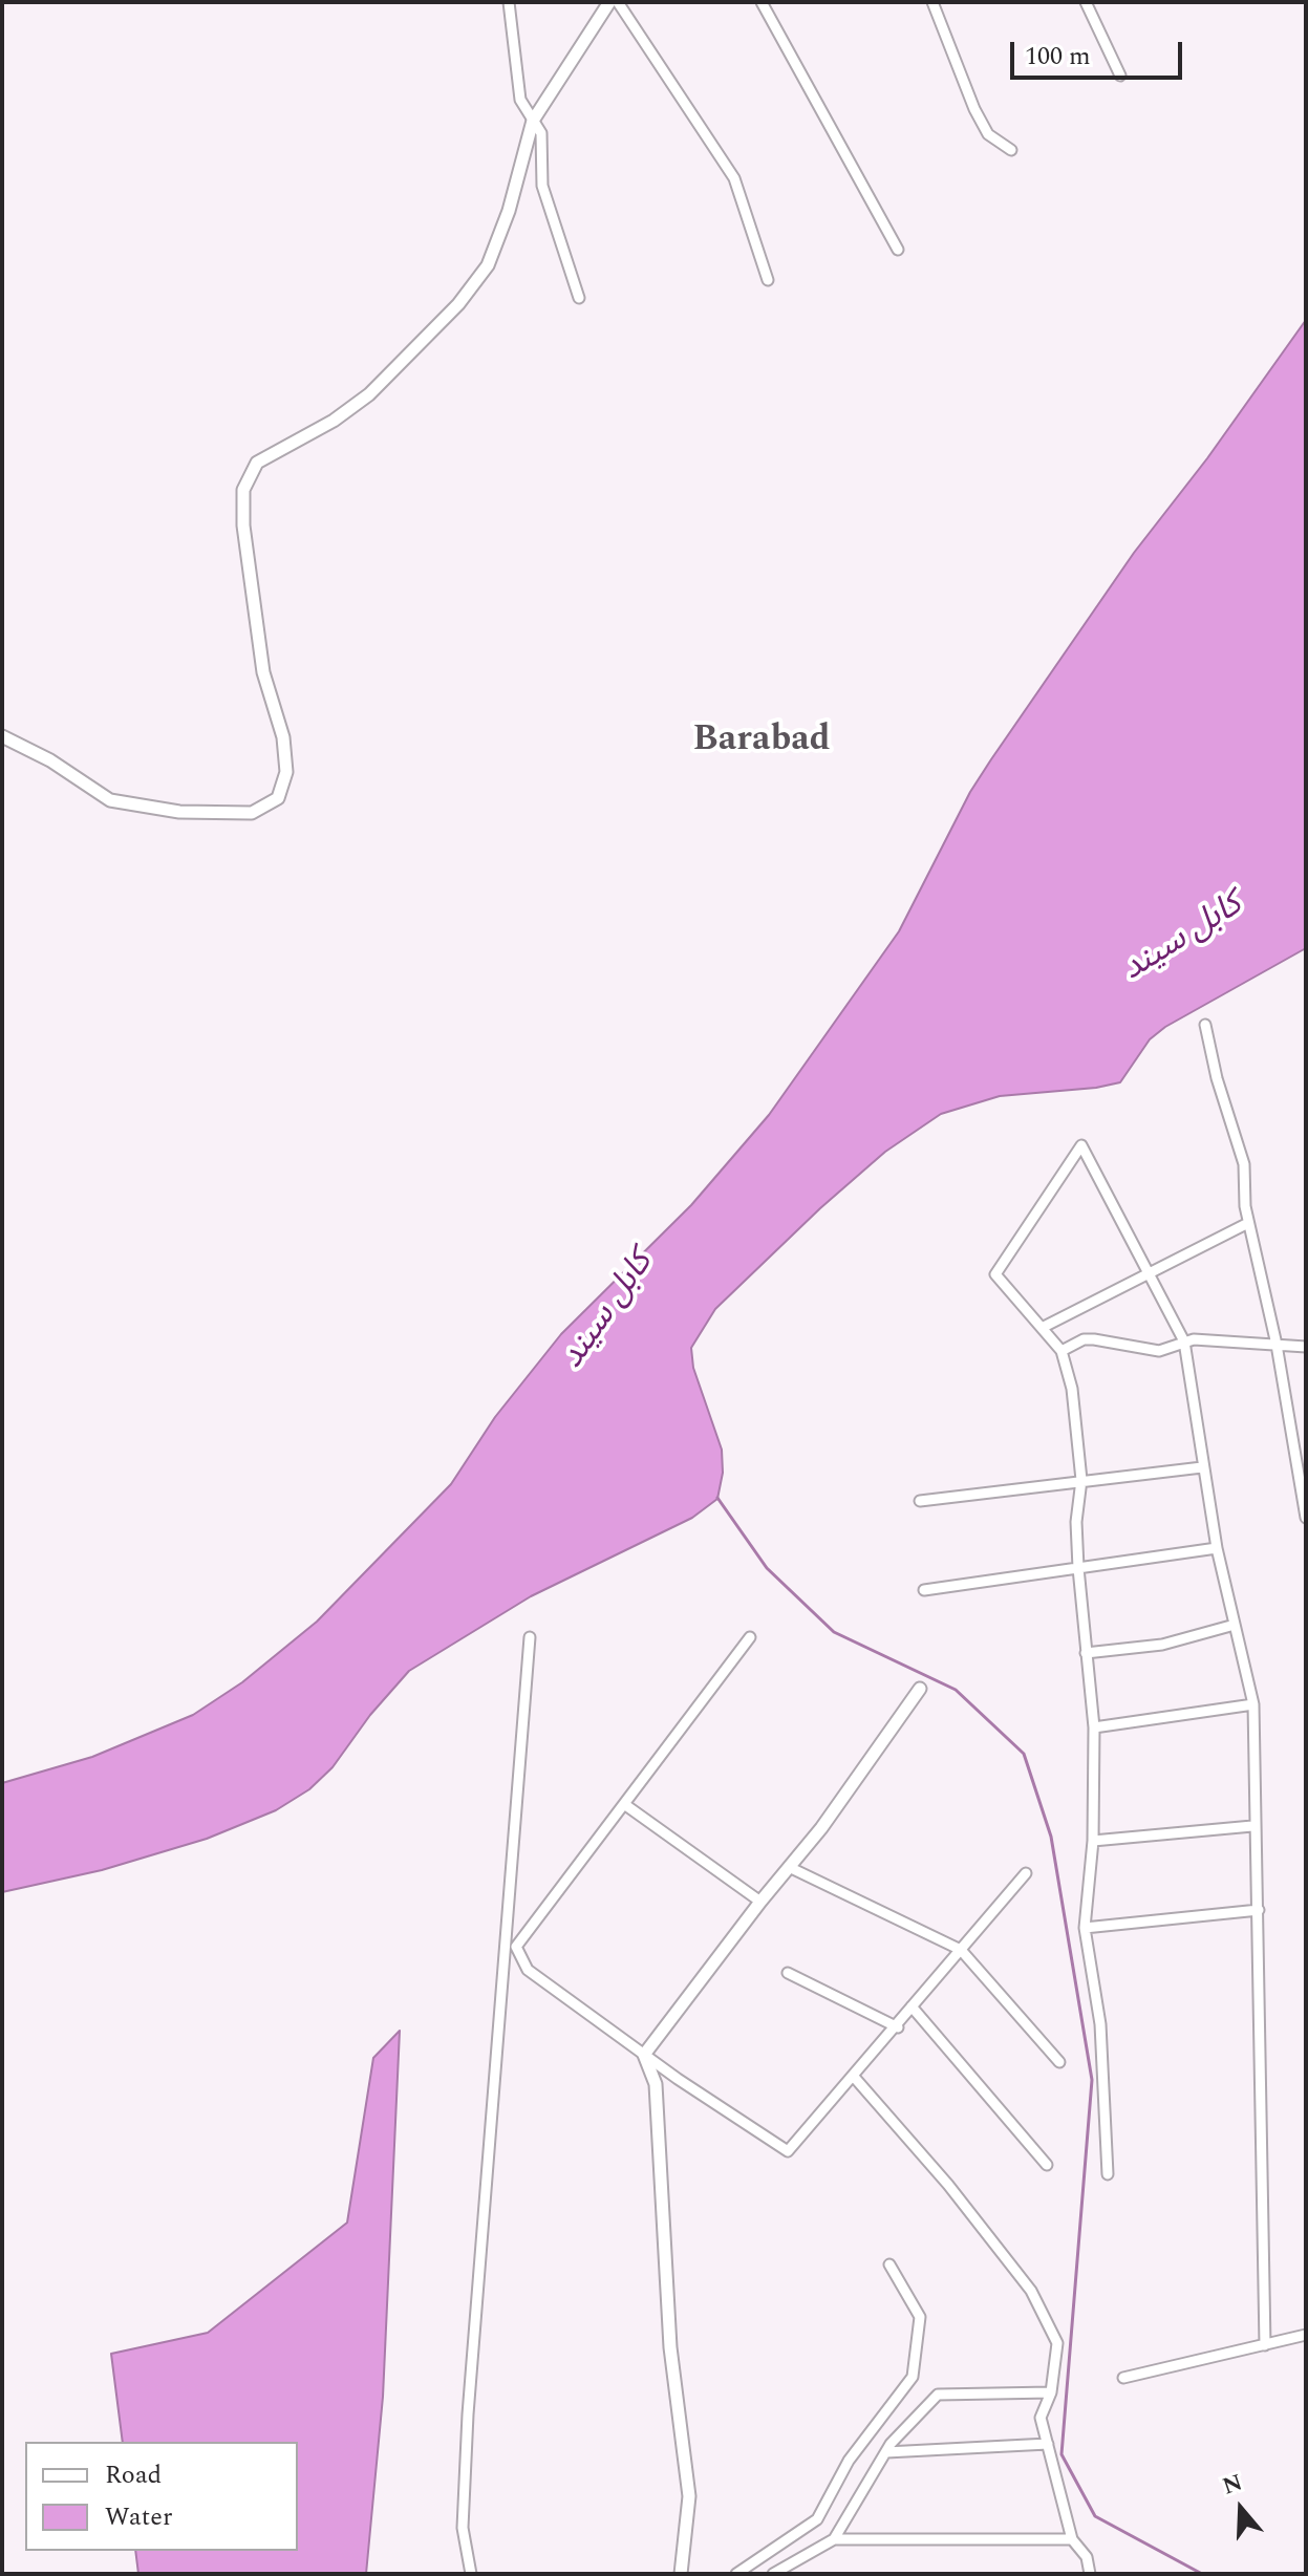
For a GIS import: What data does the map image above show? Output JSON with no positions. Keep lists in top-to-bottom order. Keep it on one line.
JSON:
{"districts":["Barabad"],"water":["کابل سيند"],"legend":["Road","Water"],"scale_bar":"100 m","north":"top"}
